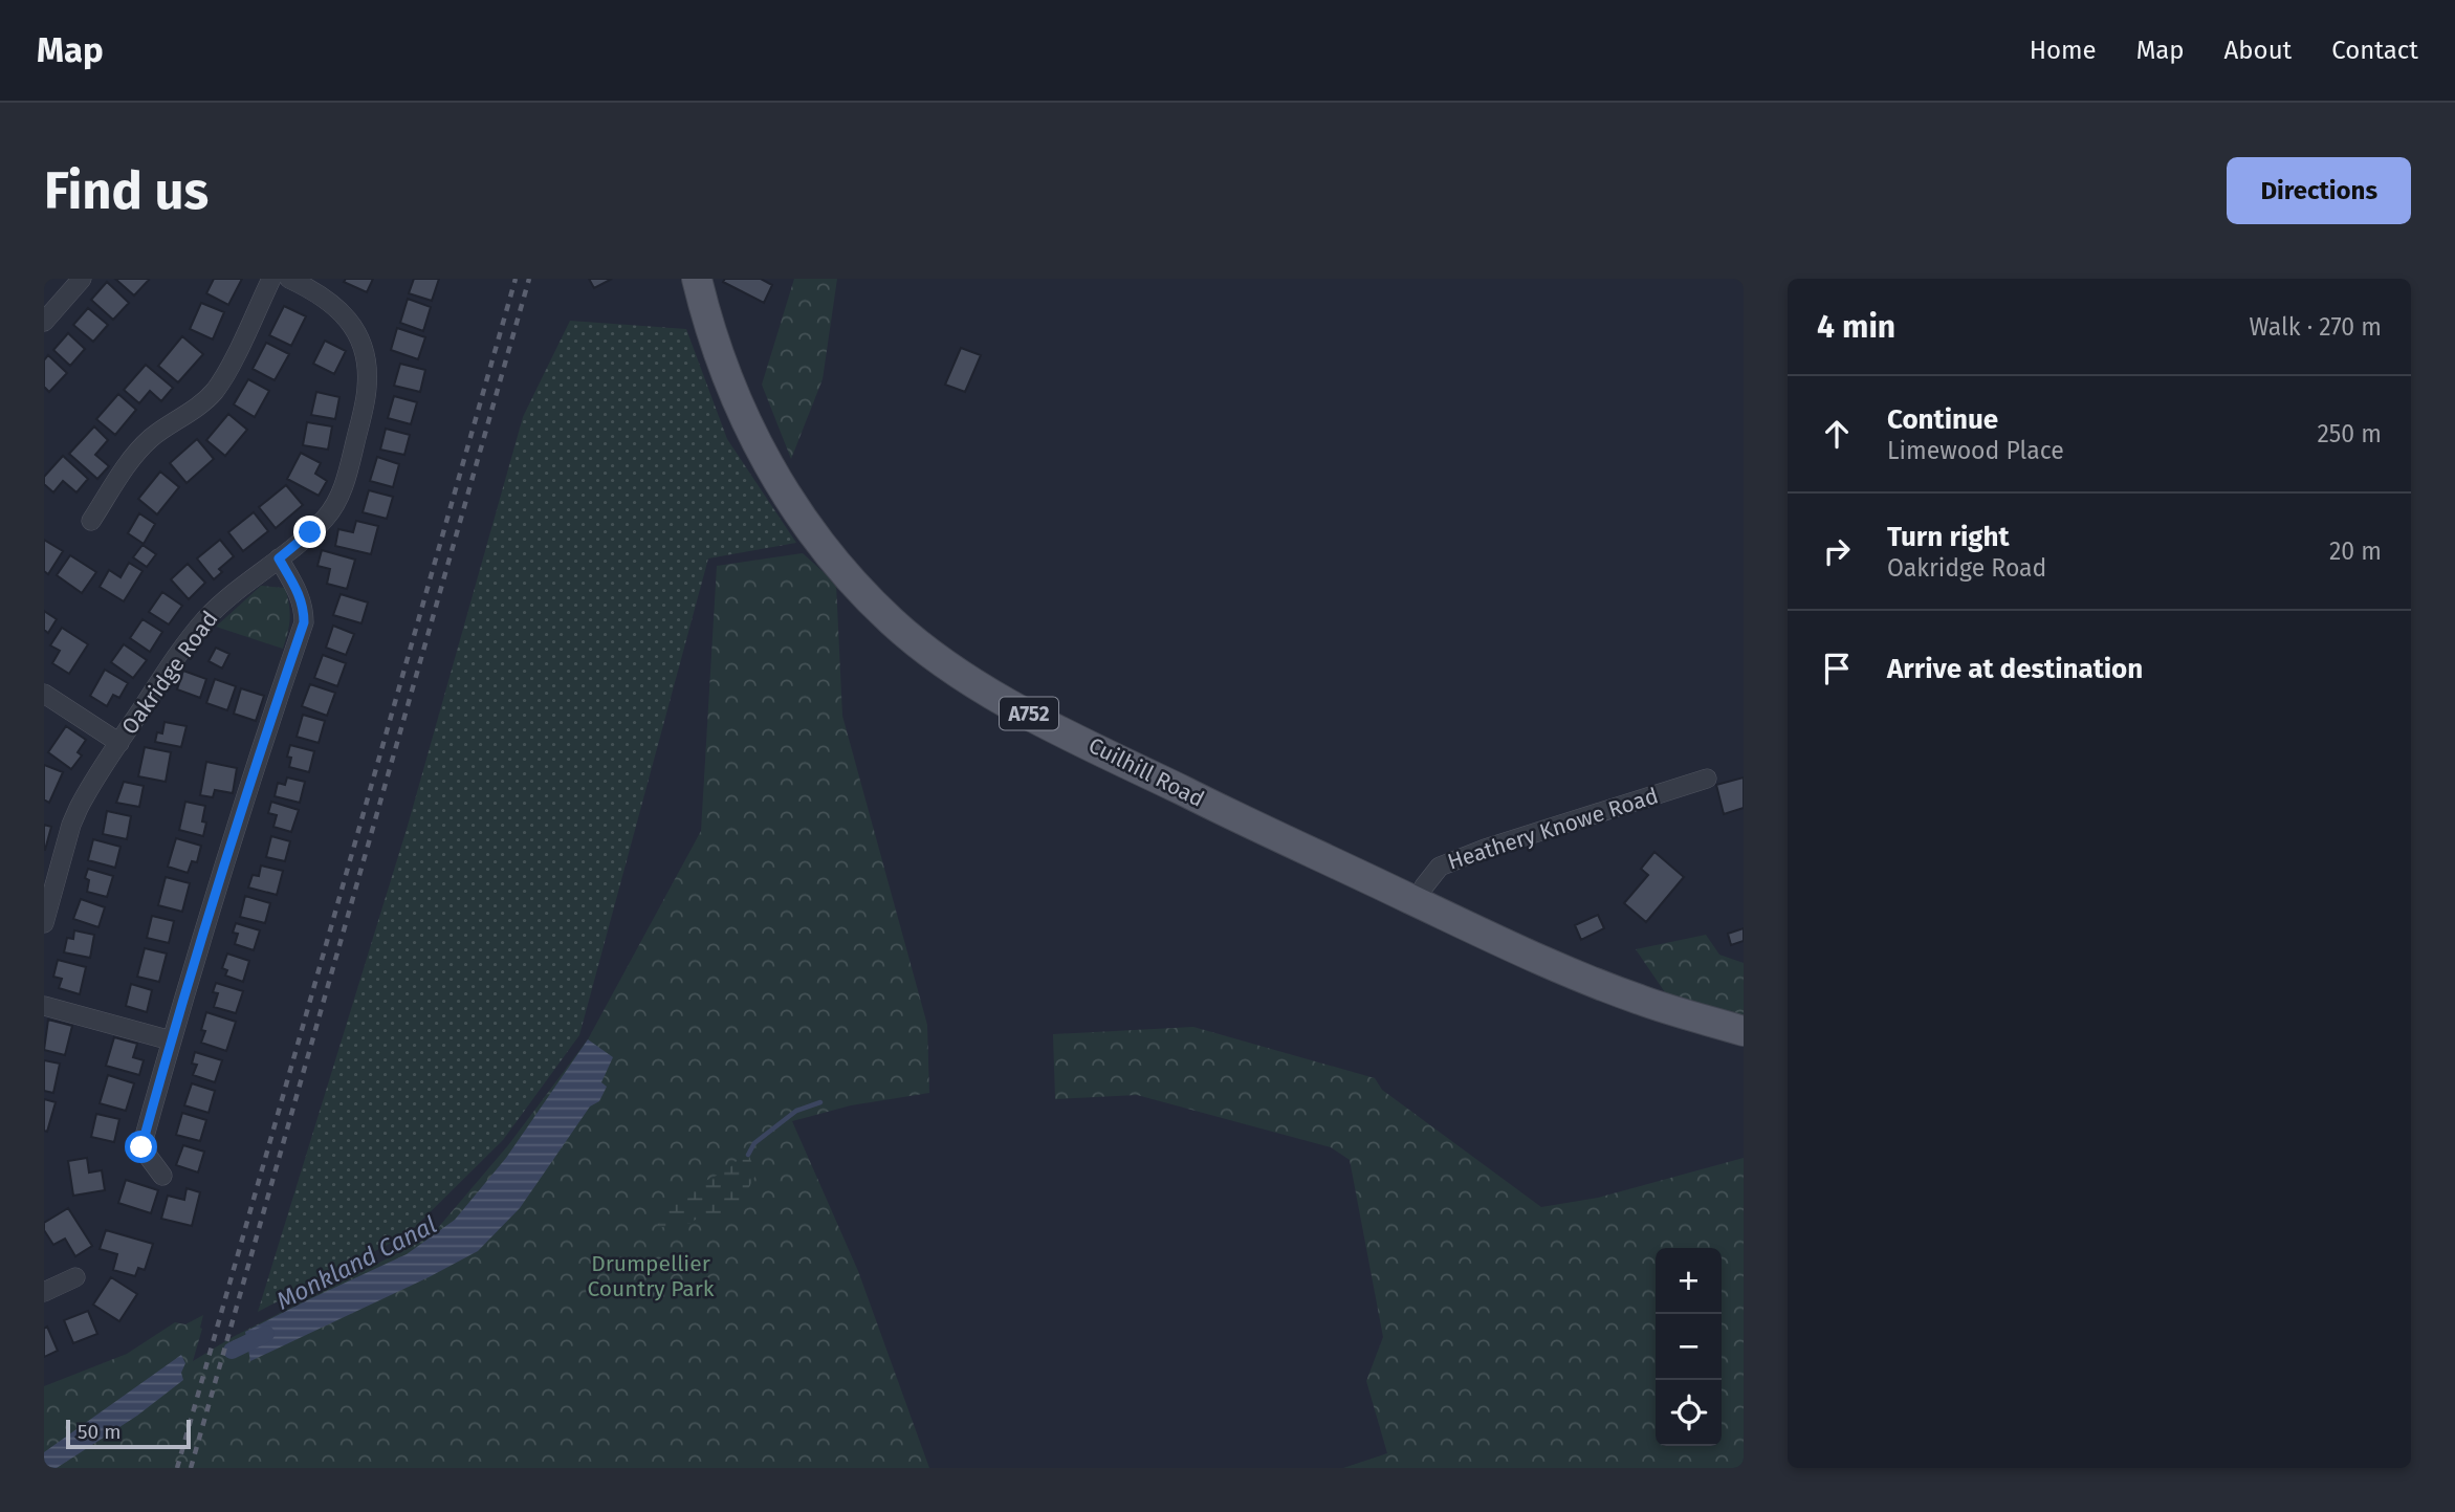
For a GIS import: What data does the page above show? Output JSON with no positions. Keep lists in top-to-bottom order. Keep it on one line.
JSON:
{"streets":{"main road":["A752","Cuilhill Road"],"street":["Oakridge Road","Heathery Knowe Road"]},"crossings":[["Cuilhill Road","Heathery Knowe Road"]],"water":["Monkland Canal"],"parks":["Drumpellier Country Park"],"scale_bar":"50 m","page":{"header":"Map","nav":["Home","Map","About","Contact"],"buttons":"Directions","title":"Find us","heading":["4 min","Walk · 270 m"],"list":[["Continue","Limewood Place","250 m"],["Turn right","Oakridge Road","20 m"],"Arrive at destination"],"map_buttons":["+","−"],"scale":"50 m"}}
